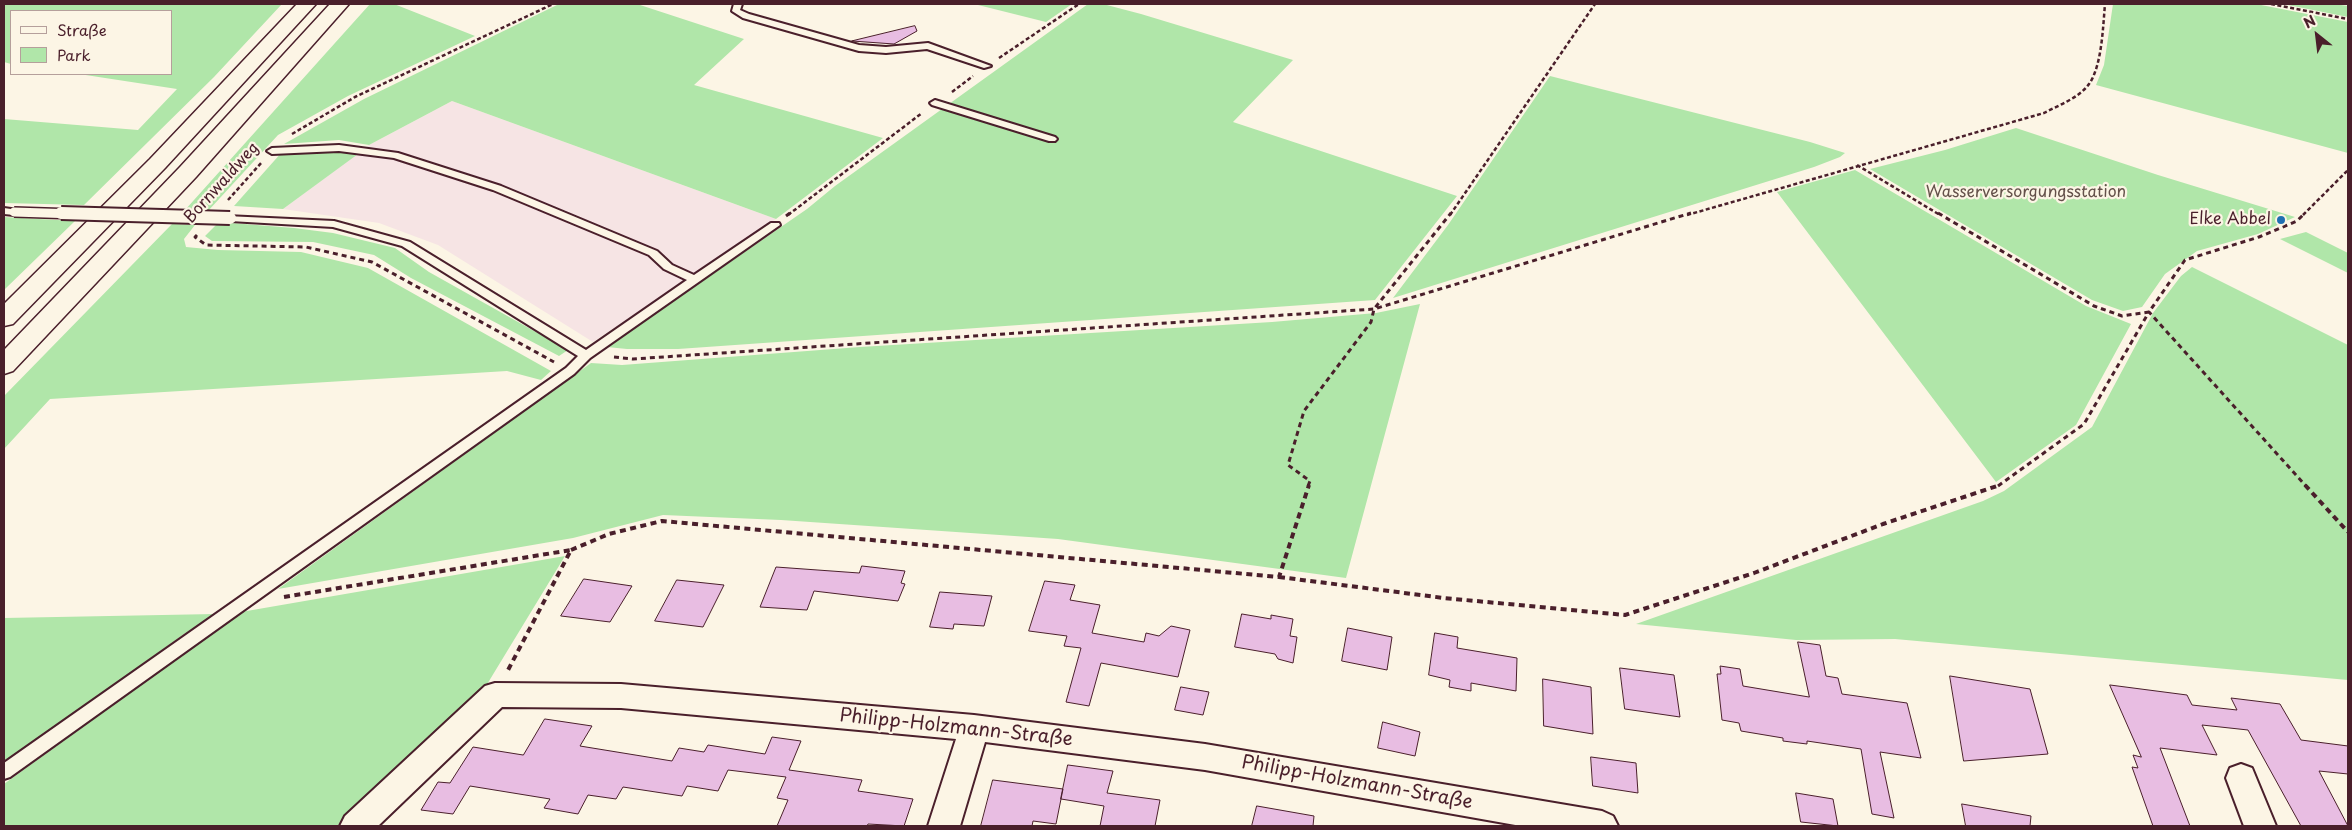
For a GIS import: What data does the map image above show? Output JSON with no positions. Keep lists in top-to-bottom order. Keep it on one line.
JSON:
{"streets":{"street":["Philipp-Holzmann-Straße"],"lane":["Bornwaldweg"]},"parks":["Wasserversorgungsstation"],"places":["Elke Abbel"],"legend":["Straße","Park"],"north":"top left"}
